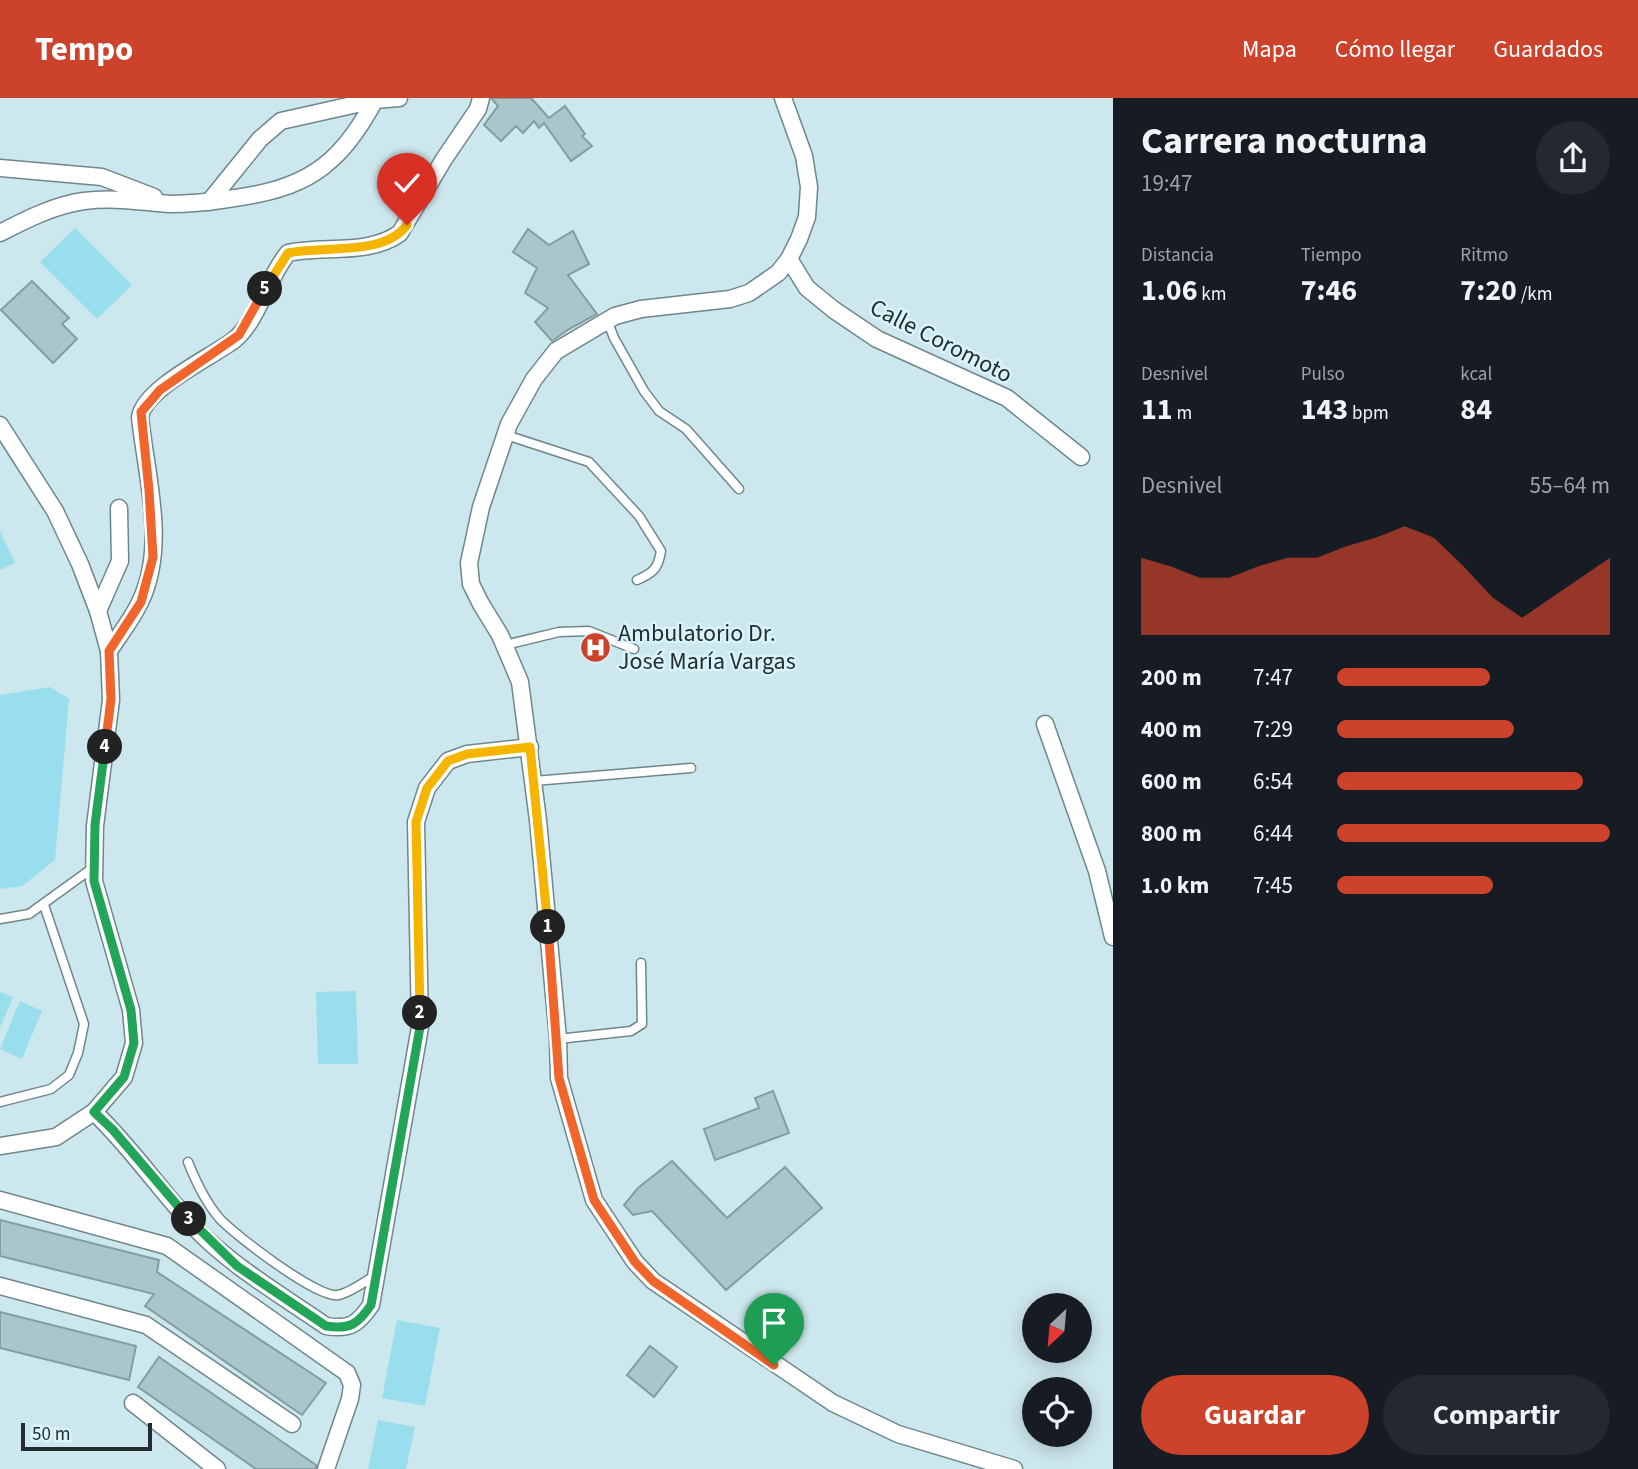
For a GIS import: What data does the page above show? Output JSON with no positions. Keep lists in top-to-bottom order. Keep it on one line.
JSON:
{"streets":{"street":["Calle Coromoto"]},"places":{"hospital":["Ambulatorio Dr. José María Vargas"]},"scale_bar":"50 m","north":"bottom left","page":{"header":"Tempo","nav":["Mapa","Cómo llegar","Guardados"],"heading":["Carrera nocturna","19:47"],"stats":[["Distancia","1.06 km"],["Tiempo","7:46"],["Ritmo","7:20 /km"],["Desnivel","11 m"],["Pulso","143 bpm"],["kcal","84"]],"pins":["5","4","1","2","3"],"chart":["Desnivel","55–64 m"],"list":[{"name":"200 m","note":"7:47"},{"name":"400 m","note":"7:29"},{"name":"600 m","note":"6:54"},{"name":"800 m","note":"6:44"},{"name":"1.0 km","note":"7:45"}],"buttons":["Guardar","Compartir"],"scale":"50 m"}}
